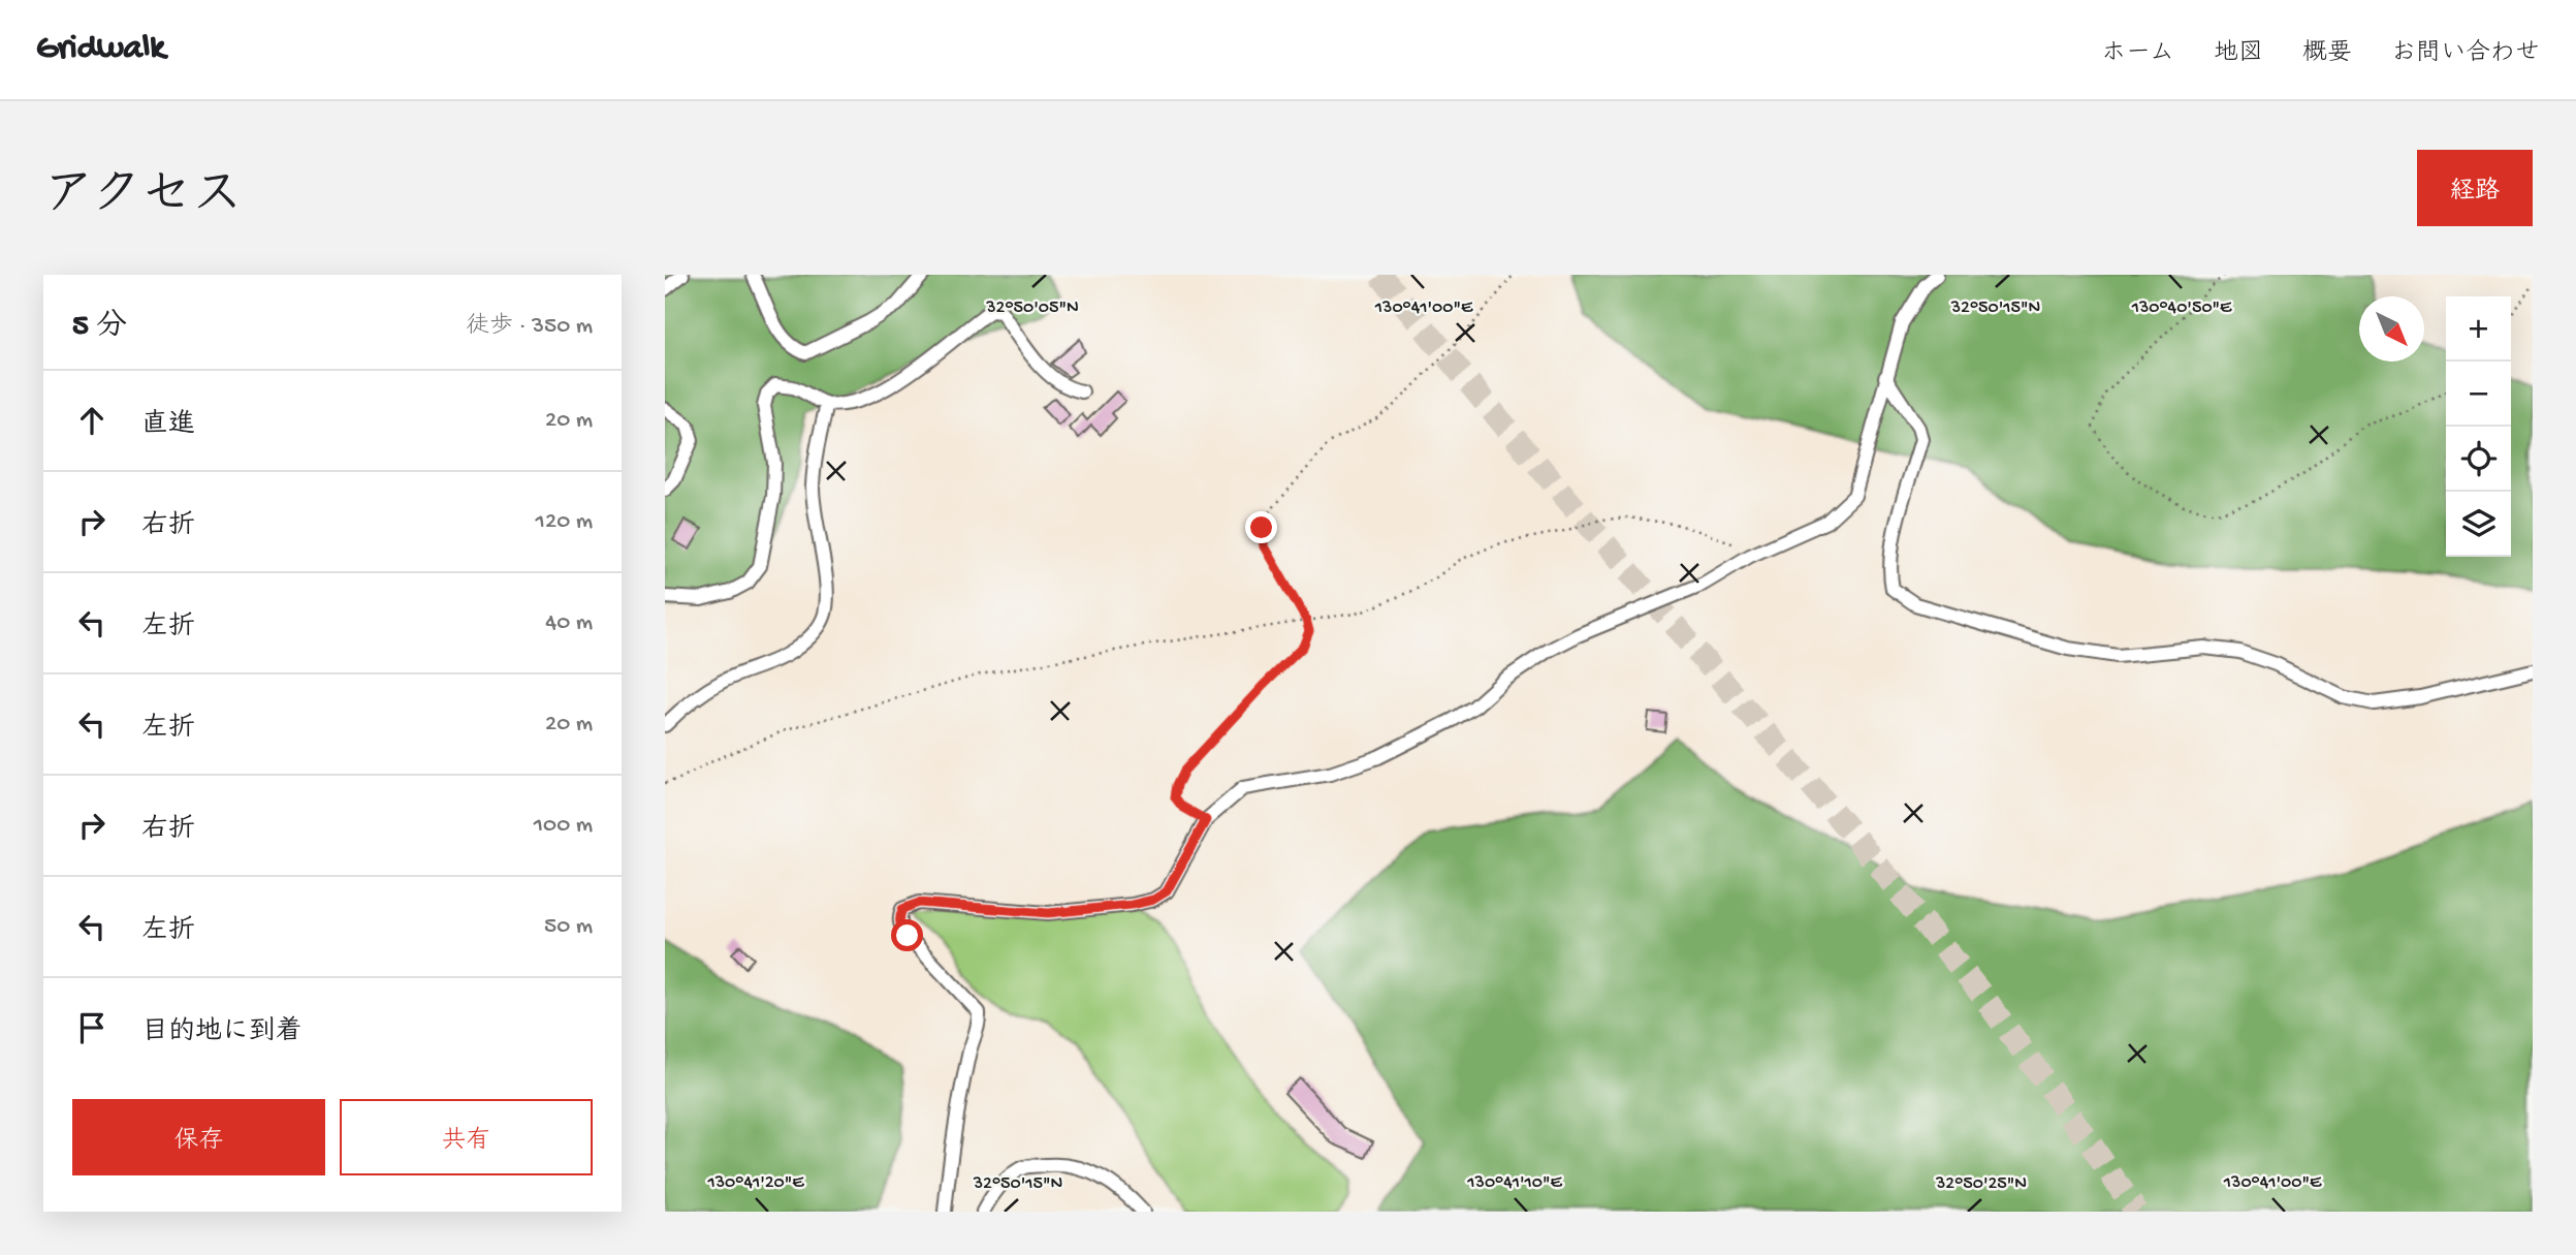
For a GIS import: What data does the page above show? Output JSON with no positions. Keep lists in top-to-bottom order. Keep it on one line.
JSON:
{"north":"bottom right","page":{"header":"Gridwalk","nav":["ホーム","地図","概要","お問い合わせ"],"title":"アクセス","buttons":["経路",["保存","共有"]],"heading":["5 分","徒歩 · 350 m"],"map_buttons":["+","−"],"list":[["直進","20 m"],["右折","120 m"],["左折","40 m"],["左折","20 m"],["右折","100 m"],["左折","50 m"],"目的地に到着"]},"coordinates":["32°50'05\"N","32°50'15\"N","130°41'00\"E","130°40'50\"E","130°41'20\"E","130°41'10\"E","32°50'25\"N"]}
